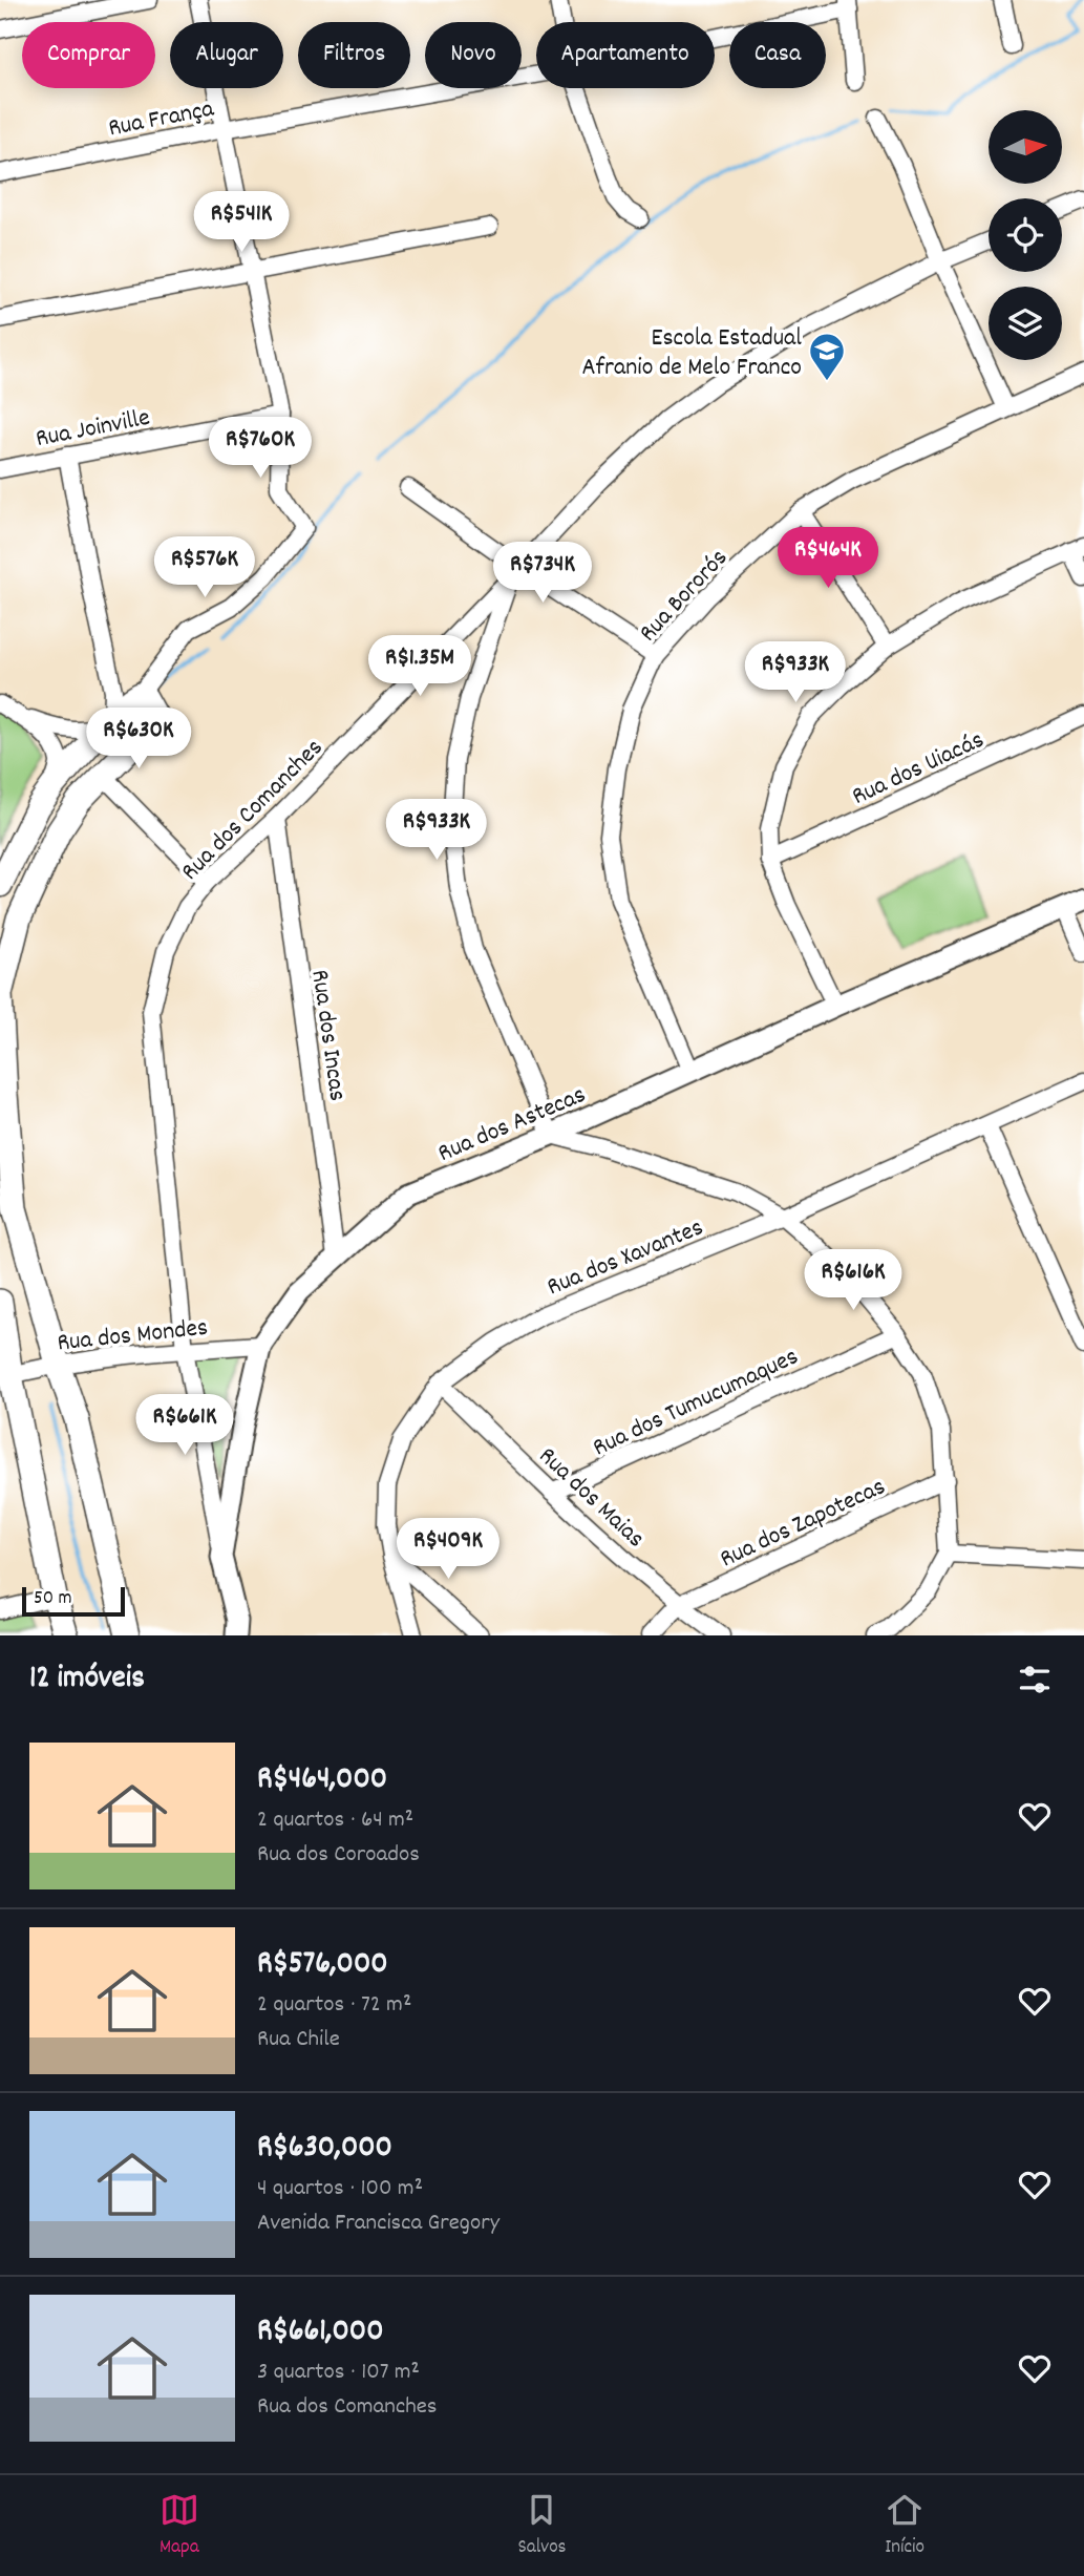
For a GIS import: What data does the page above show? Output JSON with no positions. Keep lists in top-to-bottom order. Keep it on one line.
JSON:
{"streets":{"street":["Rua França","Rua Joinville","Rua Bororós","Rua dos Uiacás","Rua dos Comanches","Rua dos Incas","Rua dos Astecas","Rua dos Xavantes","Rua dos Mondes","Rua dos Tumucumaques","Rua dos Maias","Rua dos Zapotecas"]},"crossings":[["Rua Bororós","Rua dos Astecas"],["Rua dos Comanches","Rua dos Incas"],["Rua dos Comanches","Rua dos Astecas"],["Rua dos Comanches","Rua dos Mondes"],["Rua dos Incas","Rua dos Astecas"],["Rua dos Astecas","Rua dos Mondes"],["Rua dos Xavantes","Rua dos Maias"],["Rua dos Tumucumaques","Rua dos Maias"],["Rua dos Maias","Rua dos Zapotecas"]],"places":{"school or university":["Escola Estadual Afranio de Melo Franco"]},"scale_bar":"50 m","north":"right","page":{"chip":["Comprar","Alugar","Filtros","Novo","Apartamento","Casa"],"price":["R$541K","R$760K","R$464K","R$576K","R$734K","R$1.35M","R$933K","R$630K","R$933K","R$616K","R$661K","R$409K"],"scale":"50 m","heading":"12 imóveis","list":[{"name":"R$464,000","note":"2 quartos · 64 m² · Rua dos Coroados"},{"name":"R$576,000","note":"2 quartos · 72 m² · Rua Chile"},{"name":"R$630,000","note":"4 quartos · 100 m² · Avenida Francisca Gregory"},{"name":"R$661,000","note":"3 quartos · 107 m² · Rua dos Comanches"}],"tabs":["Mapa","Salvos","Início"]}}
